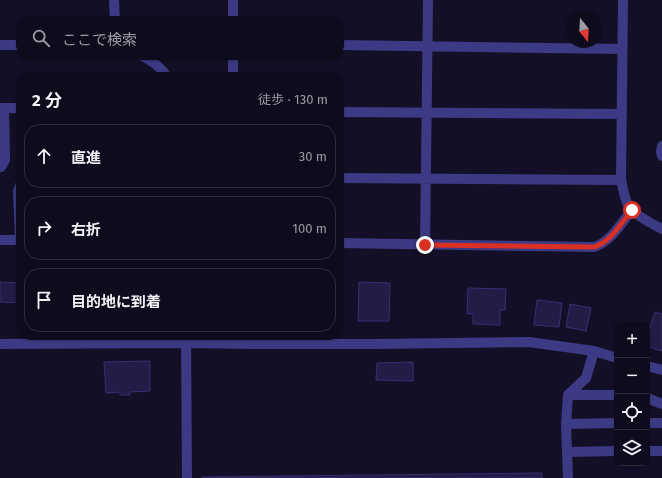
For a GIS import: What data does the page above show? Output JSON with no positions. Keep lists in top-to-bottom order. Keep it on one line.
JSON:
{"north":"bottom","page":{"search":"ここで検索","heading":["2 分","徒歩 · 130 m"],"list":[["直進","30 m"],["右折","100 m"],"目的地に到着"],"map_buttons":["+","−"]}}
